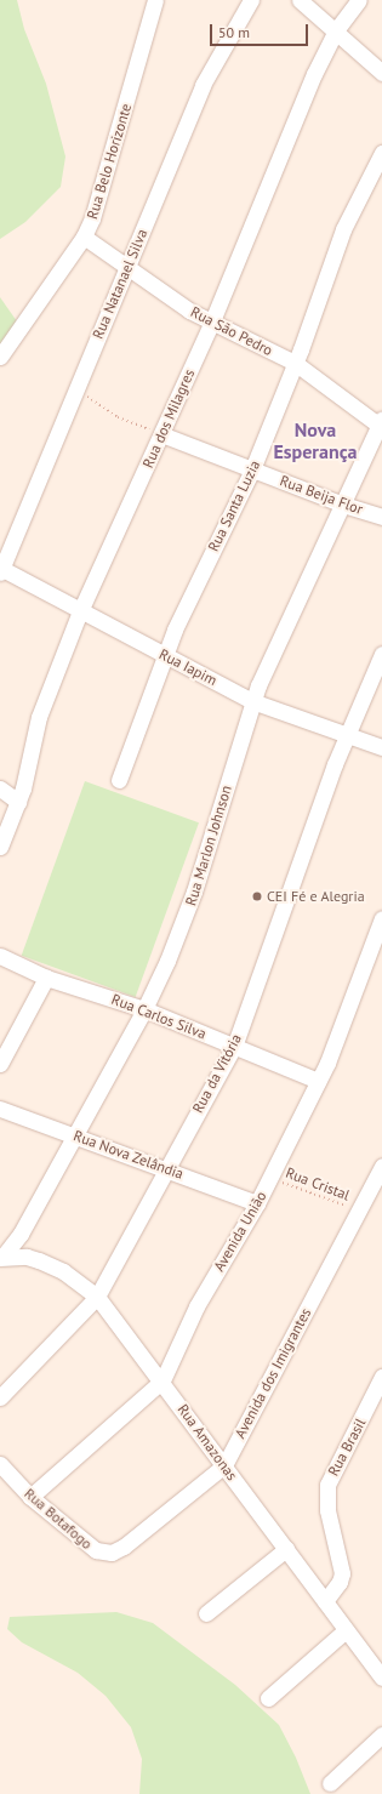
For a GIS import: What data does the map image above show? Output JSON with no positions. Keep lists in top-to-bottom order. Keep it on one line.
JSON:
{"streets":{"street":["Rua Belo Horizonte","Rua Natanael Silva","Rua São Pedro","Rua dos Milagres","Rua Beija Flor","Rua Santa Luzia","Rua Iapim","Rua Marlon Johnson","Rua Carlos Silva","Rua da Vitória","Rua Nova Zelândia","Avenida União","Avenida dos Imigrantes","Rua Amazonas","Rua Brasil","Rua Botafogo"],"path":["Rua Cristal"]},"crossings":[["Rua Belo Horizonte","Rua São Pedro"],["Rua Natanael Silva","Rua São Pedro"],["Rua Natanael Silva","Rua Iapim"],["Rua São Pedro","Rua dos Milagres"],["Rua São Pedro","Rua Santa Luzia"],["Rua São Pedro","Rua Marlon Johnson"],["Rua dos Milagres","Rua Beija Flor"],["Rua dos Milagres","Rua Iapim"],["Rua Beija Flor","Rua Santa Luzia"],["Rua Beija Flor","Rua Marlon Johnson"],["Rua Santa Luzia","Rua Iapim"],["Rua Iapim","Rua Marlon Johnson"],["Rua Iapim","Rua da Vitória"],["Rua Marlon Johnson","Rua Carlos Silva"],["Rua Marlon Johnson","Rua Nova Zelândia"],["Rua Marlon Johnson","Rua Amazonas"],["Rua Carlos Silva","Rua da Vitória"],["Rua Carlos Silva","Avenida União"],["Rua da Vitória","Rua Nova Zelândia"],["Rua da Vitória","Rua Amazonas"],["Rua Nova Zelândia","Avenida União"],["Rua Cristal","Avenida União"],["Rua Cristal","Avenida dos Imigrantes"],["Avenida União","Rua Amazonas"],["Avenida União","Rua Botafogo"],["Avenida dos Imigrantes","Rua Amazonas"],["Avenida dos Imigrantes","Rua Botafogo"],["Rua Amazonas","Rua Brasil"]],"districts":["Nova Esperança"],"places":["CEI Fé e Alegria"],"scale_bar":"50 m"}
